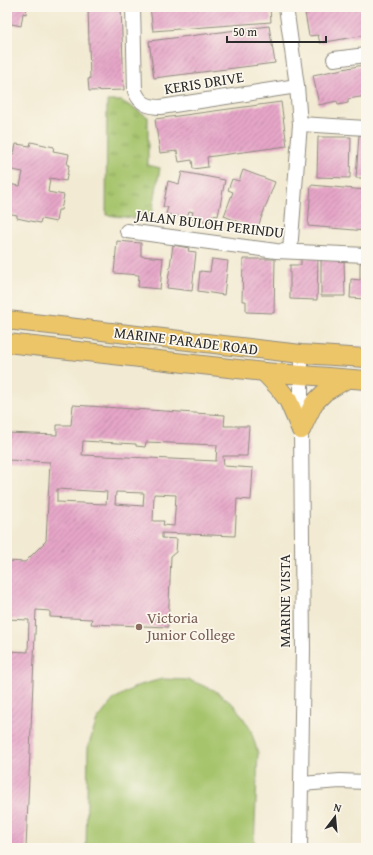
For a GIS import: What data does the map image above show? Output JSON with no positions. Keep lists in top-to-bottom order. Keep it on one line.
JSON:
{"streets":{"main road":["MARINE PARADE ROAD"],"street":["KERIS DRIVE","JALAN BULOH PERINDU","MARINE VISTA"]},"crossings":[["MARINE PARADE ROAD","MARINE VISTA"]],"places":["Victoria Junior College"],"scale_bar":"50 m","north":"top"}
